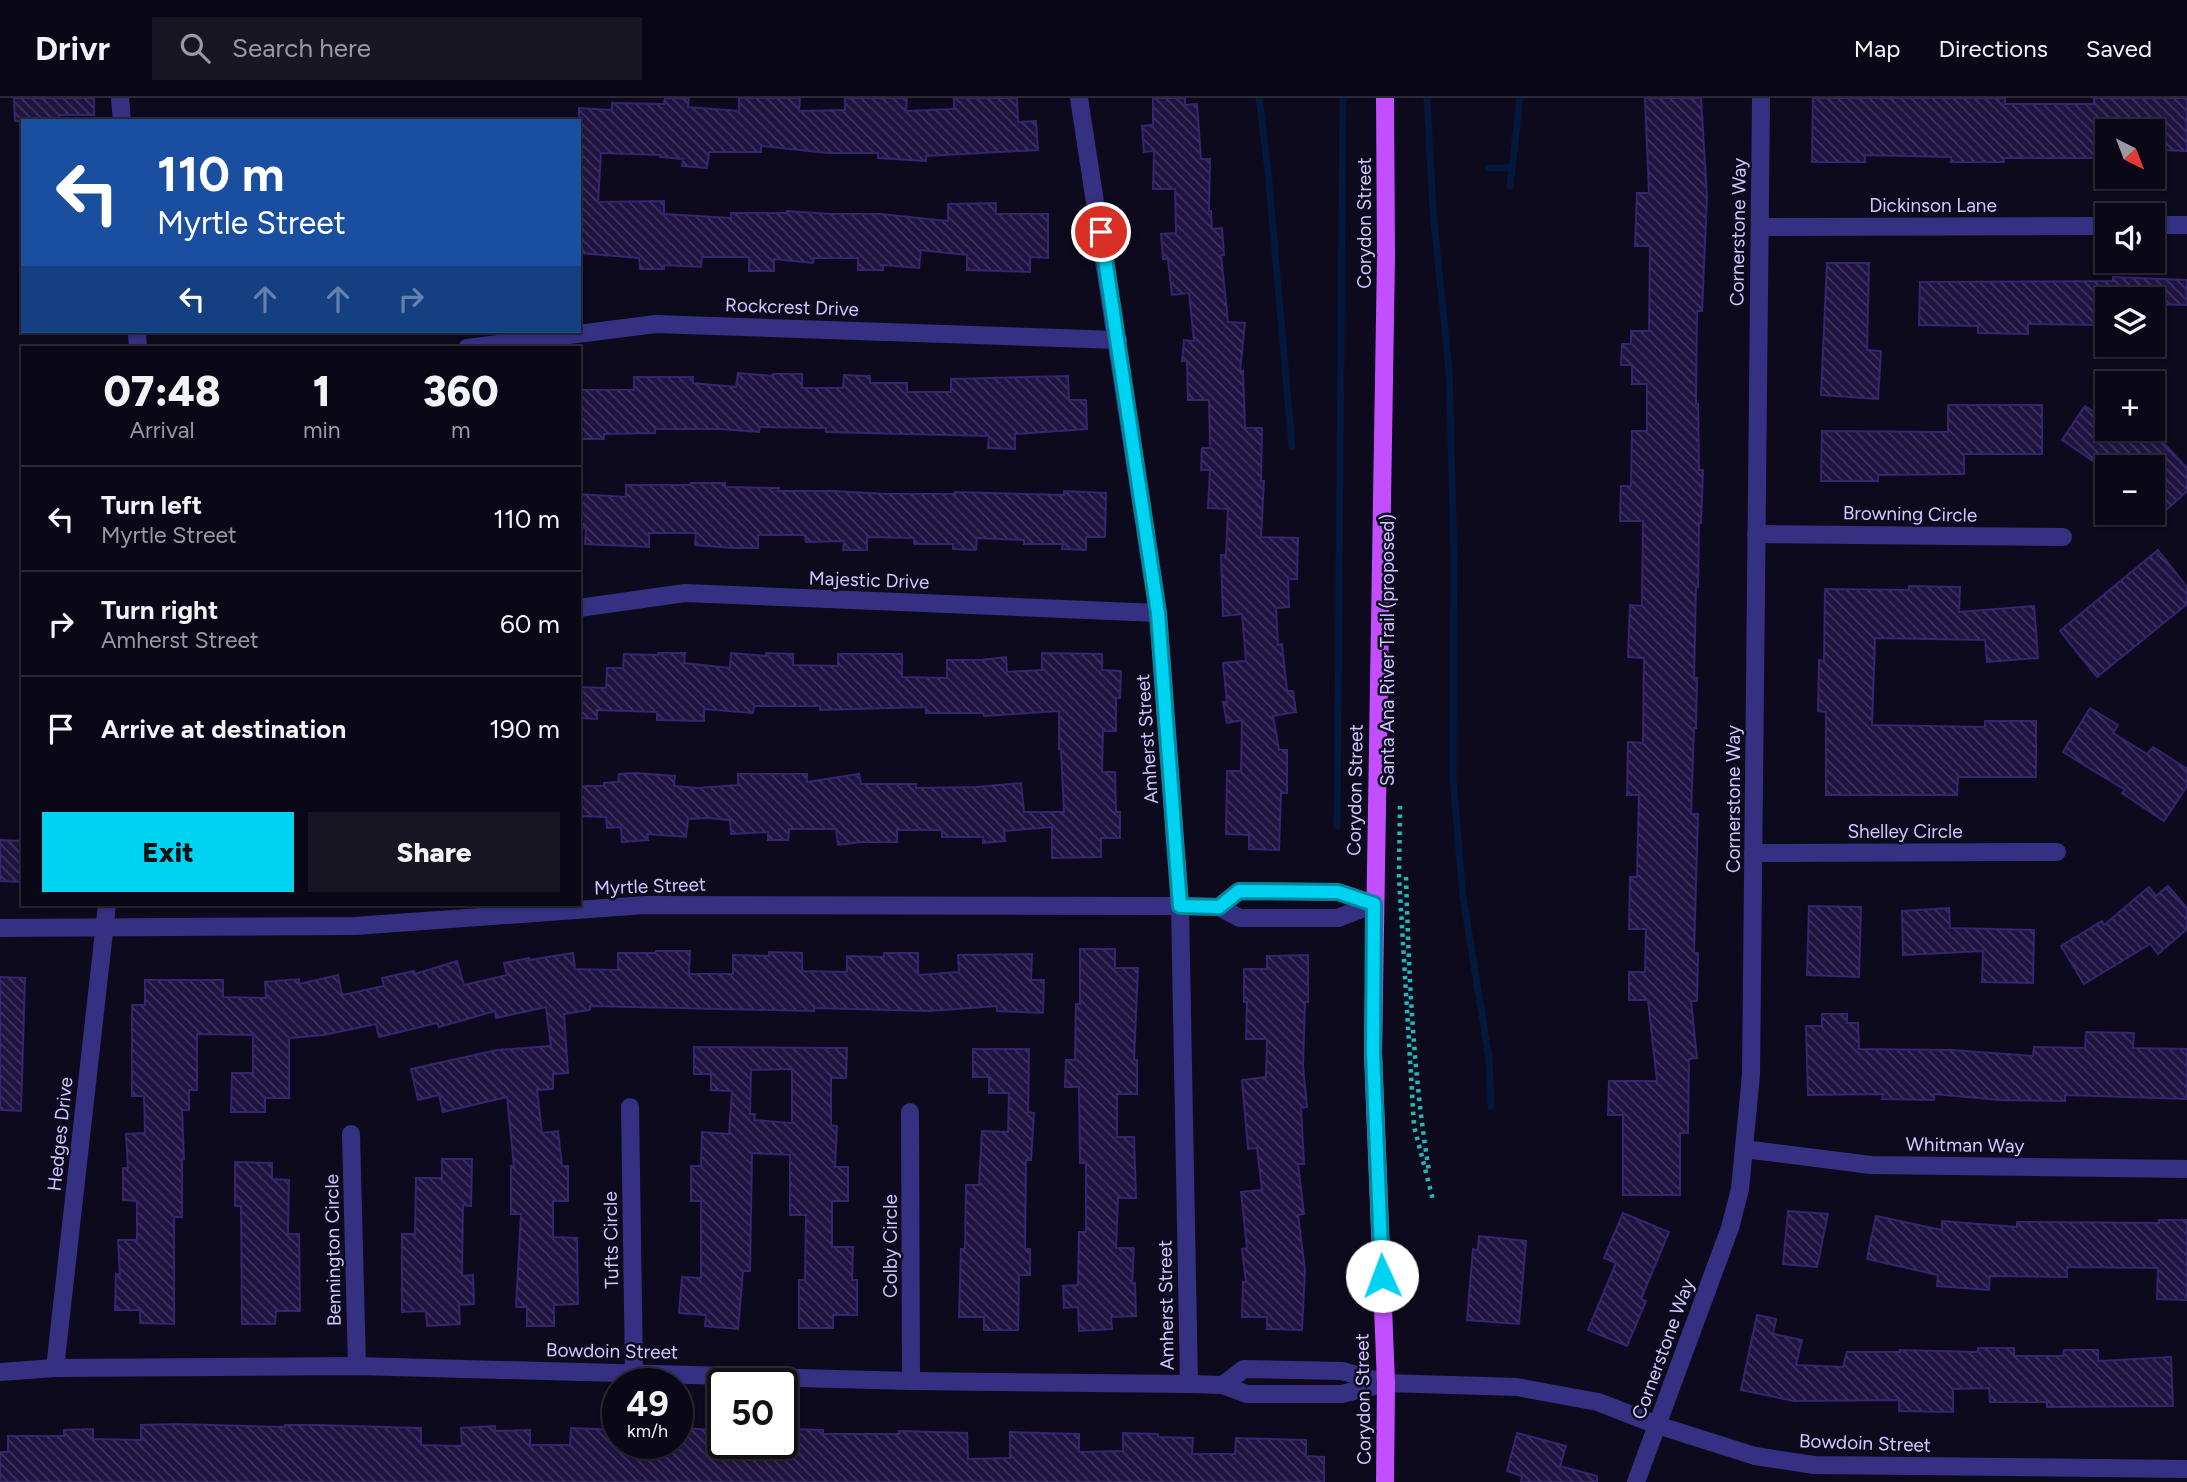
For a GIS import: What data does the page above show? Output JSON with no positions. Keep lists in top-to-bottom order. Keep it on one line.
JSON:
{"streets":{"main road":["Corydon Street"],"street":["Dickinson Lane","Cornerstone Way","Rockcrest Drive","Browning Circle","Majestic Drive","Amherst Street","Shelley Circle","Myrtle Street","Hedges Drive","Whitman Way","Tufts Circle","Colby Circle","Bennington Circle","Bowdoin Street"],"path":["Santa Ana River Trail (proposed)"]},"crossings":[["Dickinson Lane","Cornerstone Way"],["Corydon Street","Myrtle Street"],["Corydon Street","Bowdoin Street"],["Cornerstone Way","Browning Circle"],["Cornerstone Way","Shelley Circle"],["Cornerstone Way","Whitman Way"],["Cornerstone Way","Bowdoin Street"],["Rockcrest Drive","Amherst Street"],["Majestic Drive","Amherst Street"],["Amherst Street","Myrtle Street"],["Amherst Street","Bowdoin Street"],["Myrtle Street","Hedges Drive"],["Hedges Drive","Bowdoin Street"],["Colby Circle","Bowdoin Street"],["Bennington Circle","Bowdoin Street"]],"north":"bottom right","page":{"header":"Drivr","search":"Search here","nav":["Map","Directions","Saved"],"map_buttons":["+","−"],"turn":["110 m","Myrtle Street"],"eta":["07:48","Arrival","1","min","360","m"],"list":[{"name":"Turn left","note":"Myrtle Street","value":"110 m"},{"name":"Turn right","note":"Amherst Street","value":"60 m"},{"name":"Arrive at destination","value":"190 m"}],"buttons":["Exit","Share"],"speed":"49 km/h","limit":"50"}}
